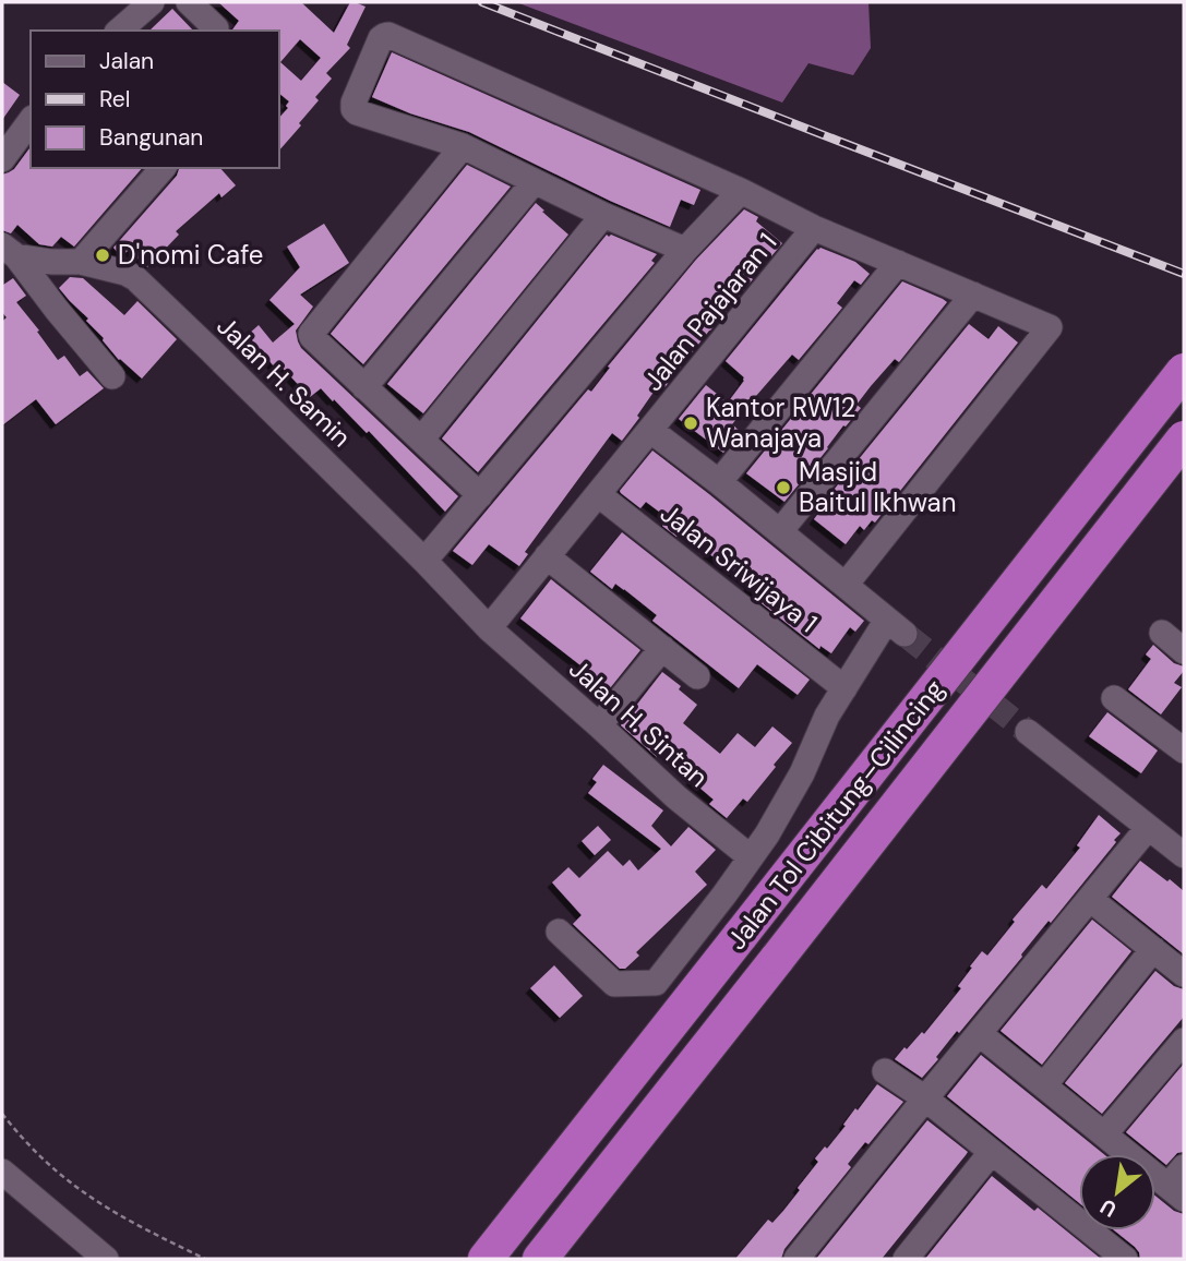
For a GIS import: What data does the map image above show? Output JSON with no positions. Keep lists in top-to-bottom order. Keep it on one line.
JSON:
{"streets":{"highway":["Jalan Tol Cibitung–Cilincing"],"street":["Jalan Pajajaran 1","Jalan H. Samin","Jalan Sriwijaya 1","Jalan H. Sintan"]},"crossings":[["Jalan Pajajaran 1","Jalan H. Samin"],["Jalan Pajajaran 1","Jalan Sriwijaya 1"],["Jalan Pajajaran 1","Jalan H. Sintan"],["Jalan H. Samin","Jalan H. Sintan"]],"places":["D'nomi Cafe","Kantor RW12 Wanajaya","Masjid Baitul Ikhwan"],"legend":["Jalan","Rel","Bangunan"],"north":"bottom left"}
